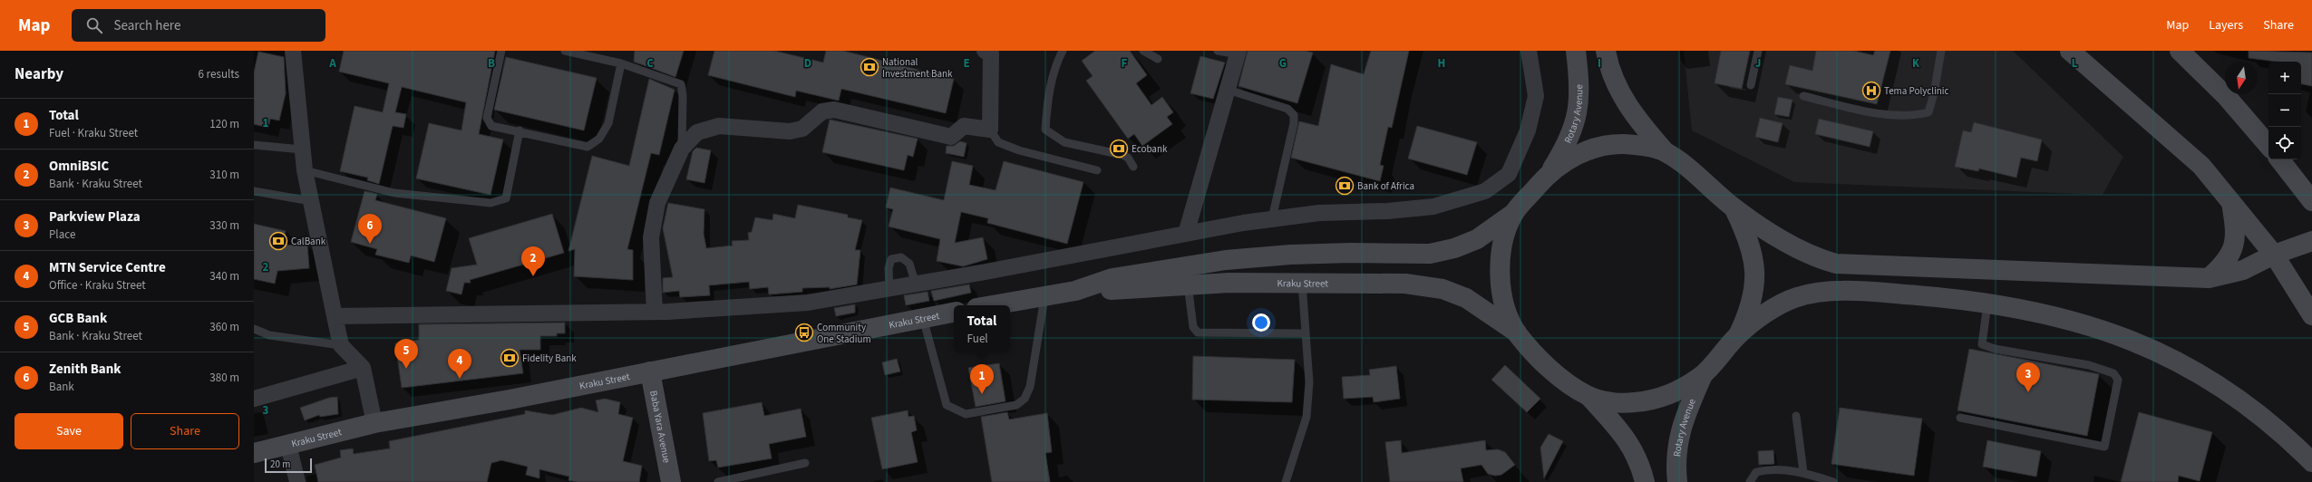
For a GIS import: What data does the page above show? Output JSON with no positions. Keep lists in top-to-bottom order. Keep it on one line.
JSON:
{"streets":{"main road":["Rotary Avenue","Kraku Street","Baba Yara Avenue"]},"crossings":[["Kraku Street","Baba Yara Avenue"]],"places":{"bank":["National Investment Bank","Ecobank","Bank of Africa","CalBank","Fidelity Bank"],"hospital":["Tema Polyclinic"],"bus stop":["Community One Stadium"]},"scale_bar":"20 m","north":"bottom","page":{"header":"Map","search":"Search here","nav":["Map","Layers","Share"],"heading":["Nearby","6 results"],"map_buttons":["+","−"],"list":[{"mark":"1","name":"Total","note":"Fuel · Kraku Street","value":"120 m"},{"mark":"2","name":"OmniBSIC","note":"Bank · Kraku Street","value":"310 m"},{"mark":"3","name":"Parkview Plaza","note":"Place","value":"330 m"},{"mark":"4","name":"MTN Service Centre","note":"Office · Kraku Street","value":"340 m"},{"mark":"5","name":"GCB Bank","note":"Bank · Kraku Street","value":"360 m"},{"mark":"6","name":"Zenith Bank","note":"Bank","value":"380 m"}],"pins":["6","2","5","4","3","1"],"popup":["Total","Fuel"],"buttons":["Save","Share"],"scale":"20 m"},"grid":{"columns":["A","B","C","D","E","F","G","H","I","J","K","L"],"rows":["1","2","3"]}}
